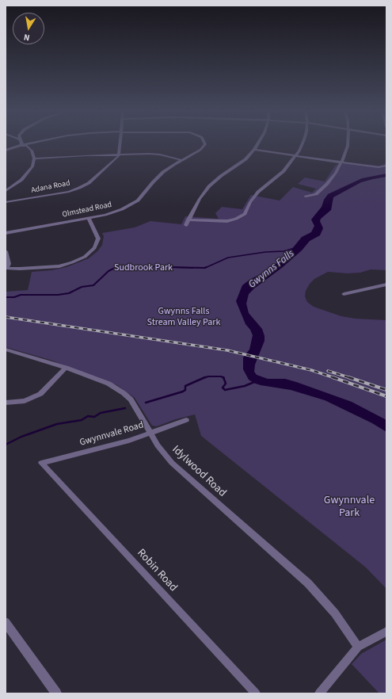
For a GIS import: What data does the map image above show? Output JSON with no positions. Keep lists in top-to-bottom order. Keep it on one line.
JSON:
{"streets":{"street":["Adana Road","Olmstead Road","Gwynnvale Road","Idylwood Road","Robin Road"]},"crossings":[["Gwynnvale Road","Idylwood Road"],["Gwynnvale Road","Robin Road"]],"water":["Gwynns Falls"],"parks":["Sudbrook Park","Gwynns Falls Stream Valley Park","Gwynnvale Park"],"north":"bottom"}
